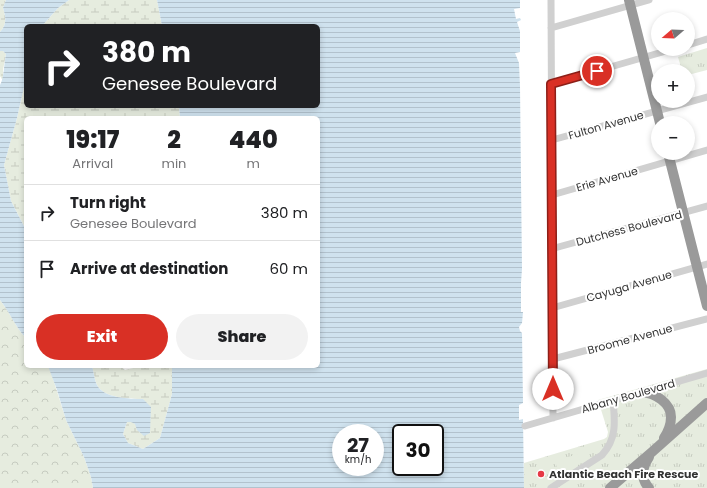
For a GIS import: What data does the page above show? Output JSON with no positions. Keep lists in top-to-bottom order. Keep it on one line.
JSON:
{"streets":{"street":["Fulton Avenue","Erie Avenue","Dutchess Boulevard","Cayuga Avenue","Broome Avenue","Albany Boulevard"]},"places":["Atlantic Beach Fire Rescue"],"north":"left","page":{"map_buttons":["+","−"],"turn":["380 m","Genesee Boulevard"],"eta":["19:17","Arrival","2","min","440","m"],"list":[{"name":"Turn right","note":"Genesee Boulevard","value":"380 m"},{"name":"Arrive at destination","value":"60 m"}],"buttons":["Exit","Share"],"speed":"27 km/h","limit":"30"}}
